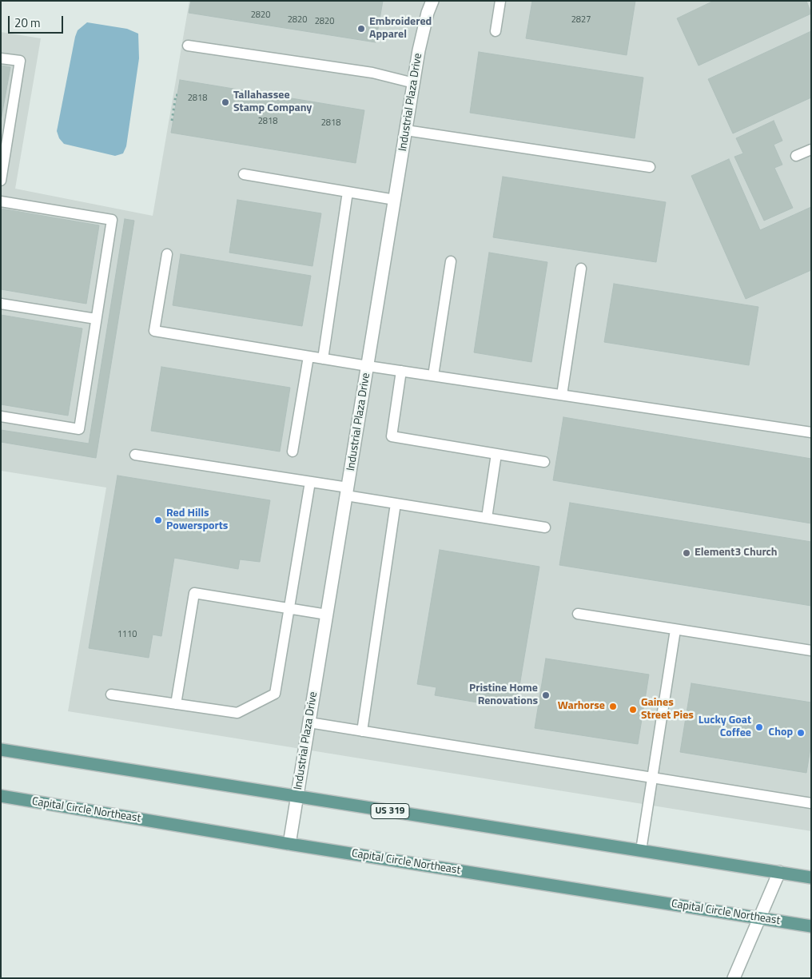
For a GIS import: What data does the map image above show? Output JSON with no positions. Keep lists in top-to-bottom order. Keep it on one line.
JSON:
{"streets":{"main road":["Capital Circle Northeast","US 319"],"street":["Industrial Plaza Drive"]},"crossings":[["Industrial Plaza Drive","Capital Circle Northeast"],["Industrial Plaza Drive","US 319"]],"places":["Embroidered Apparel","Tallahassee Stamp Company","Red Hills Powersports","Element3 Church","Pristine Home Renovations","Warhorse","Gaines Street Pies","Lucky Goat Coffee","Chop"],"house_numbers":["2820","2820","2827","2820","2818","2818","2818","1110"],"scale_bar":"20 m"}
